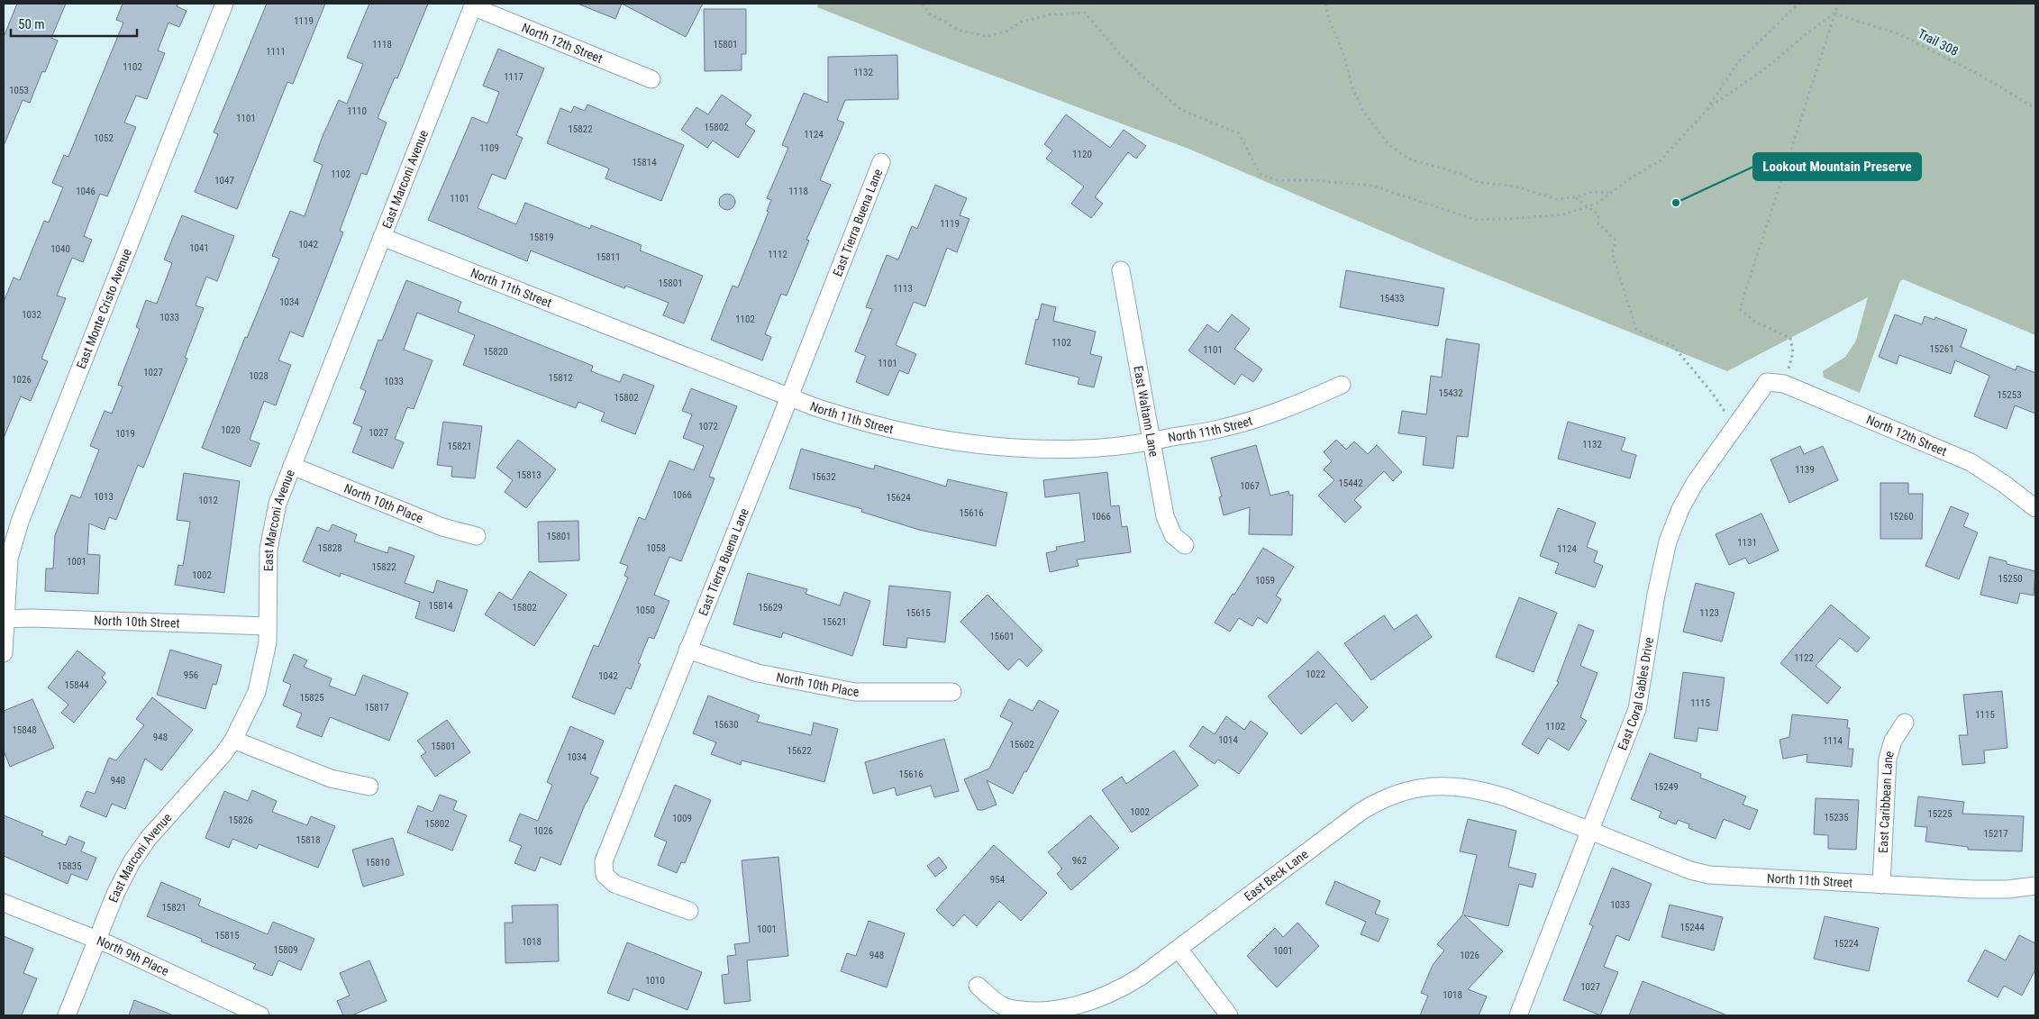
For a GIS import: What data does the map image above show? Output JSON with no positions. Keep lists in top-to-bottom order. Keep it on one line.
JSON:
{"streets":{"street":["North 12th Street","East Marconi Avenue","East Tierra Buena Lane","North 11th Street","East Monte Cristo Avenue","East Waltann Lane","North 10th Place","North 10th Street","East Coral Gables Drive","East Caribbean Lane","East Beck Lane","North 9th Place"],"path":["Trail 308"]},"crossings":[["North 12th Street","East Marconi Avenue"],["North 12th Street","East Coral Gables Drive"],["East Marconi Avenue","North 11th Street"],["East Marconi Avenue","North 10th Place"],["East Marconi Avenue","North 10th Street"],["East Marconi Avenue","North 9th Place"],["East Tierra Buena Lane","North 11th Street"],["East Tierra Buena Lane","North 10th Place"],["North 11th Street","East Waltann Lane"],["North 11th Street","East Coral Gables Drive"],["North 11th Street","East Caribbean Lane"],["North 11th Street","East Beck Lane"],["East Monte Cristo Avenue","North 10th Street"],["East Coral Gables Drive","East Beck Lane"]],"places":["Lookout Mountain Preserve"],"house_numbers":["1119","1118","15801","1111","1102","1132","1117","1053","1110","1101","15802","15822","1124","1052","1109","1120","15814","1102","1047","1046","1118","1101","1119","15819","1042","1041","1040","1112","15811","15801","1113","15433","1034","1032","1033","1102","1102","15261","1101","15820","1101","1027","1028","15812","1026","1033","15432","15253","15802","1072","1020","1027","1019","1132","15821","1139","15813","15632","15442","1067","1066","1013","15624","1012","15616","1066","15260","15801","1131","15828","1058","1124","1001","15822","1002","15250","1059","15814","15802","15629","1050","15615","1123","15621","15601","1122","1022","956","1042","15844","15825","1115","15817","1115","15630","1102","15848","948","1014","1114","15602","15801","15622","1034","15616","940","15249","1002","15225","15235","1009","15826","15802","1026","15217","15818","962","15810","15835","954","1033","15821","15244","1001","15815","1018","15224","15809","1001","948","1026","1010","1027","1018"],"scale_bar":"50 m"}
